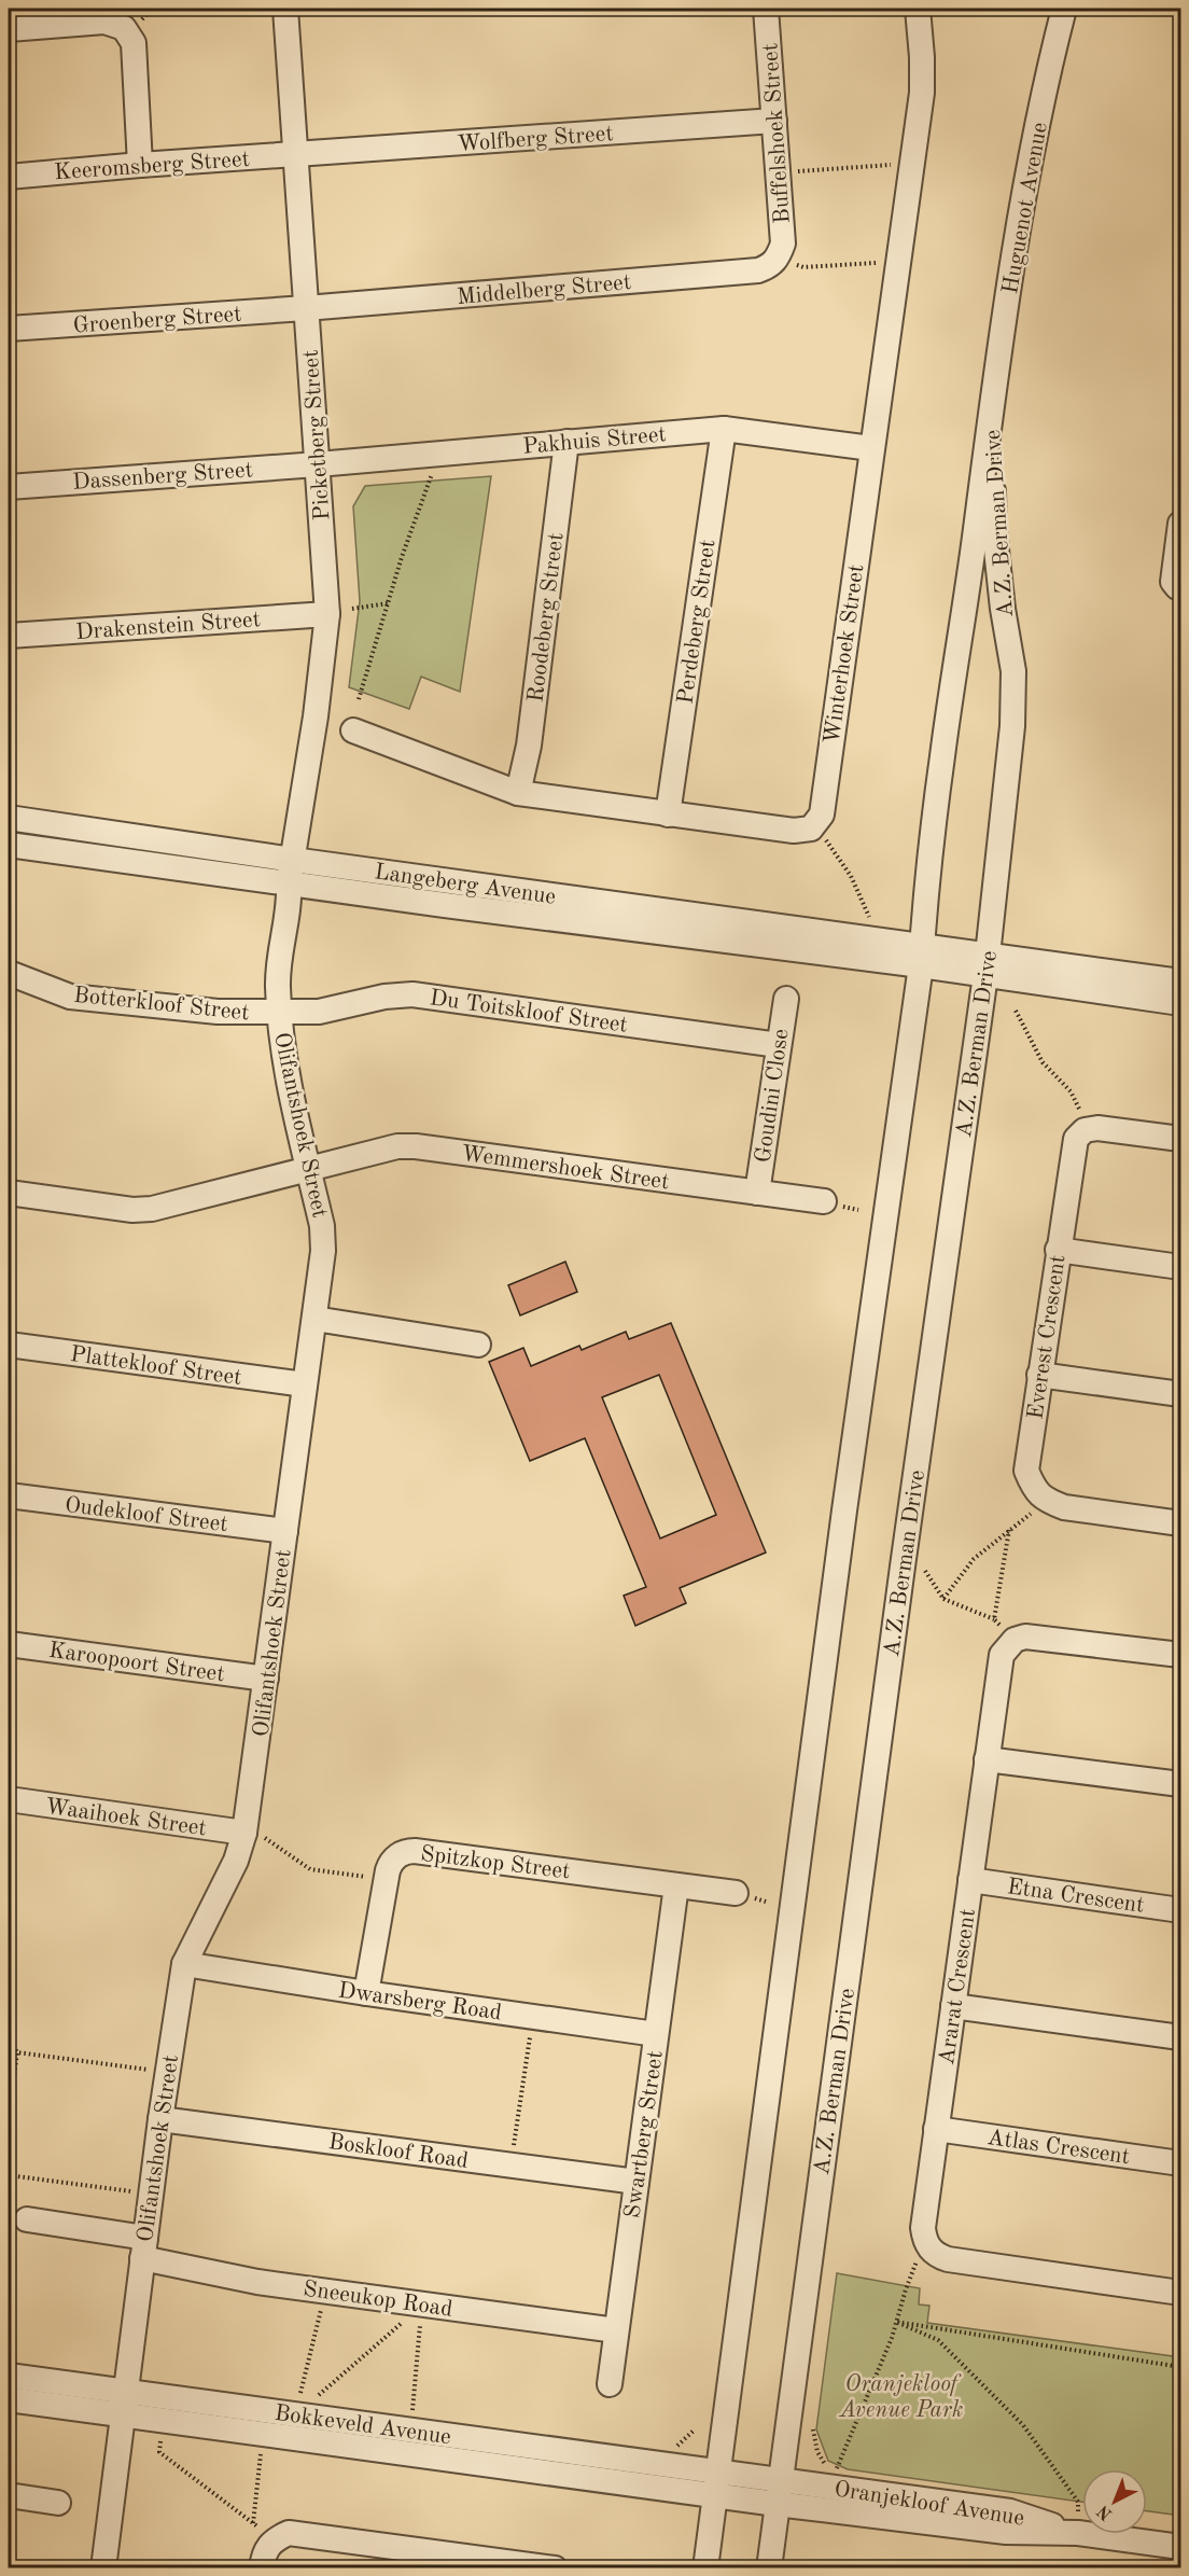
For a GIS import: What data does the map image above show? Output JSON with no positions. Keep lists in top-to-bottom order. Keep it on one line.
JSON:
{"streets":{"street":["Buffelshoek Street","Wolfberg Street","Keeromsberg Street","Huguenot Avenue","Middelberg Street","Groenberg Street","Picketberg Street","Pakhuis Street","Dassenberg Street","A.Z. Berman Drive","Roodeberg Street","Perdeberg Street","Drakenstein Street","Winterhoek Street","Langeberg Avenue","Botterkloof Street","Du Toitskloof Street","Goudini Close","Olifantshoek Street","Wemmershoek Street","Everest Crescent","Plattekloof Street","Oudekloof Street","Karoopoort Street","Waaihoek Street","Spitzkop Street","Etna Crescent","Ararat Crescent","Dwarsberg Road","Swartberg Street","Atlas Crescent","Boskloof Road","Sneeukop Road","Bokkeveld Avenue","Oranjekloof Avenue"]},"crossings":[["Buffelshoek Street","Wolfberg Street"],["Buffelshoek Street","Middelberg Street"],["Wolfberg Street","Keeromsberg Street"],["Wolfberg Street","Picketberg Street"],["Keeromsberg Street","Picketberg Street"],["Huguenot Avenue","A.Z. Berman Drive"],["Middelberg Street","Groenberg Street"],["Middelberg Street","Picketberg Street"],["Groenberg Street","Picketberg Street"],["Picketberg Street","Pakhuis Street"],["Picketberg Street","Dassenberg Street"],["Picketberg Street","Drakenstein Street"],["Picketberg Street","Langeberg Avenue"],["Picketberg Street","Olifantshoek Street"],["Pakhuis Street","Dassenberg Street"],["Pakhuis Street","Roodeberg Street"],["Pakhuis Street","Perdeberg Street"],["Pakhuis Street","Winterhoek Street"],["A.Z. Berman Drive","Langeberg Avenue"],["A.Z. Berman Drive","Bokkeveld Avenue"],["A.Z. Berman Drive","Oranjekloof Avenue"],["Roodeberg Street","Winterhoek Street"],["Perdeberg Street","Winterhoek Street"],["Langeberg Avenue","Olifantshoek Street"],["Botterkloof Street","Du Toitskloof Street"],["Botterkloof Street","Olifantshoek Street"],["Du Toitskloof Street","Goudini Close"],["Du Toitskloof Street","Olifantshoek Street"],["Goudini Close","Wemmershoek Street"],["Olifantshoek Street","Wemmershoek Street"],["Olifantshoek Street","Plattekloof Street"],["Olifantshoek Street","Oudekloof Street"],["Olifantshoek Street","Karoopoort Street"],["Olifantshoek Street","Waaihoek Street"],["Olifantshoek Street","Dwarsberg Road"],["Olifantshoek Street","Boskloof Road"],["Olifantshoek Street","Sneeukop Road"],["Olifantshoek Street","Bokkeveld Avenue"],["Spitzkop Street","Dwarsberg Road"],["Spitzkop Street","Swartberg Street"],["Etna Crescent","Ararat Crescent"],["Ararat Crescent","Atlas Crescent"],["Dwarsberg Road","Swartberg Street"],["Swartberg Street","Boskloof Road"],["Swartberg Street","Sneeukop Road"]],"parks":["Oranjekloof Avenue Park"],"north":"bottom left"}
